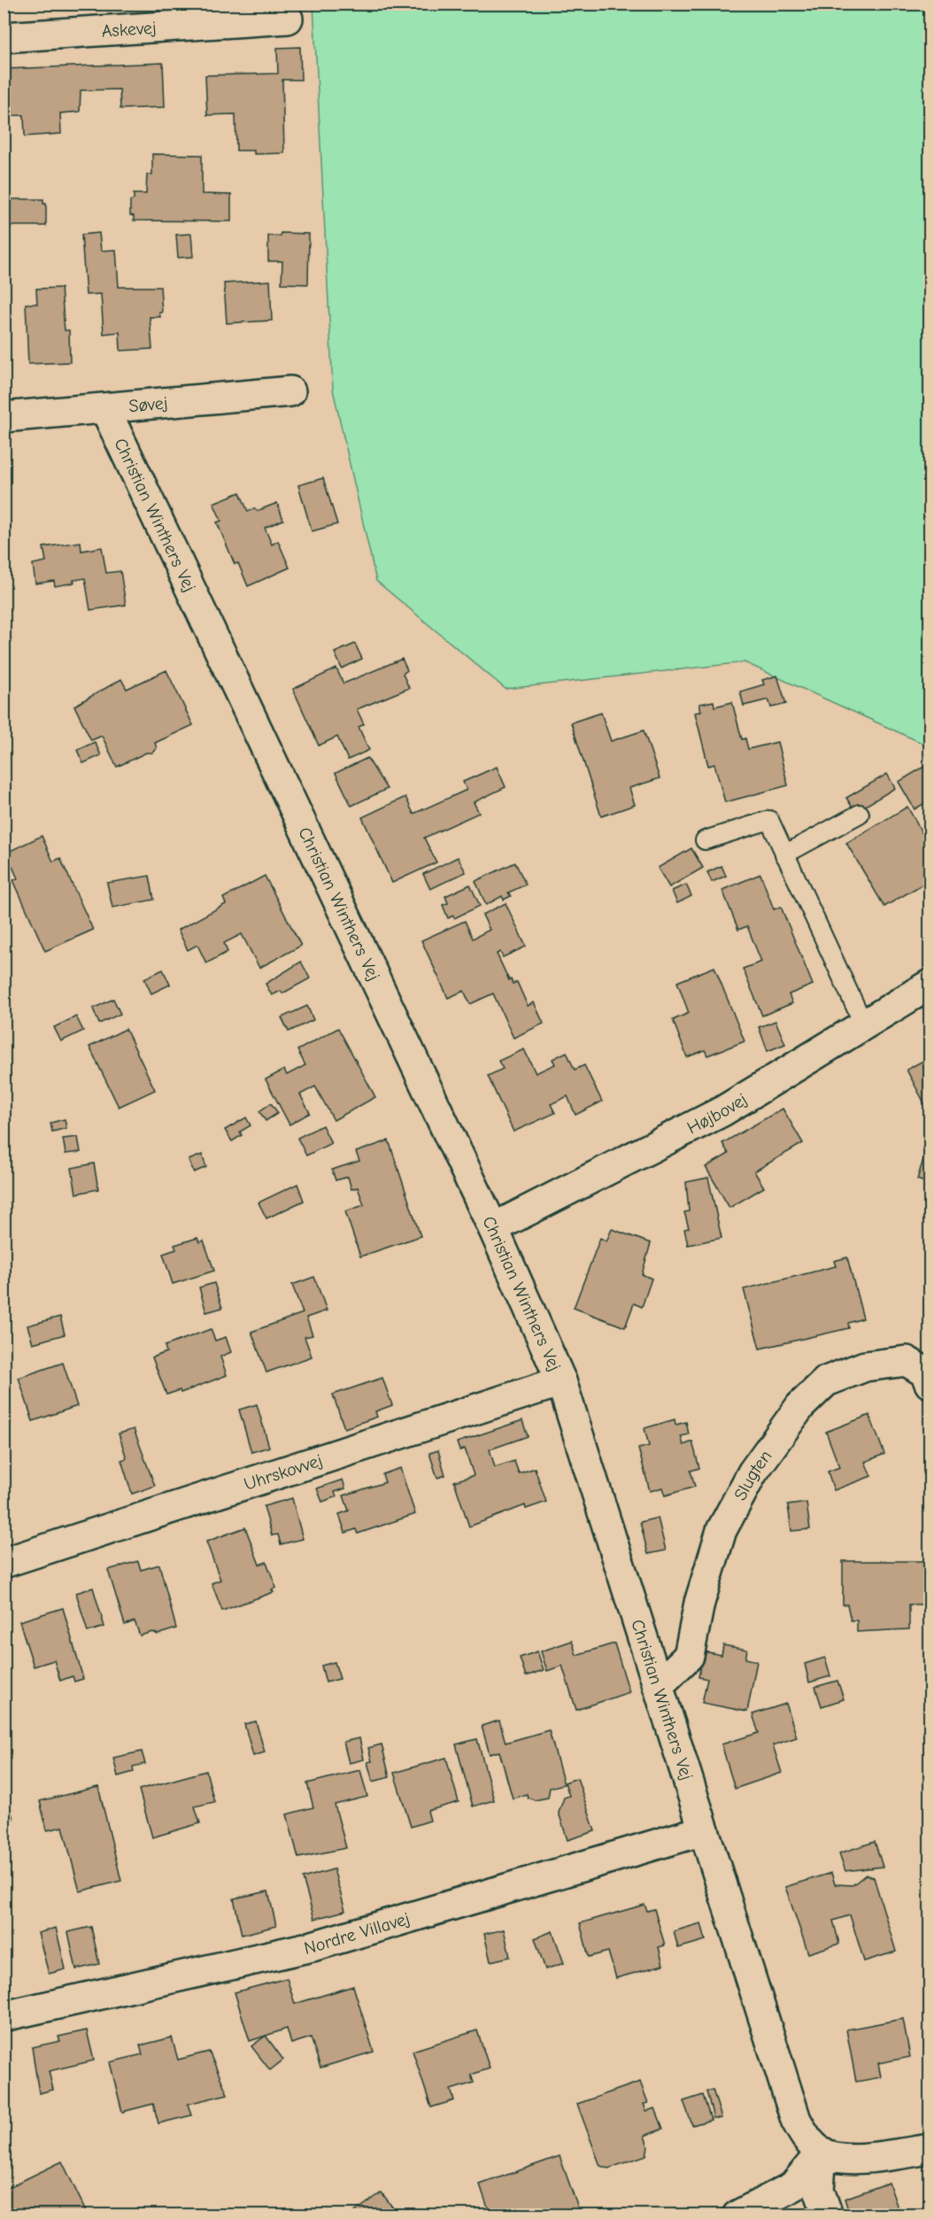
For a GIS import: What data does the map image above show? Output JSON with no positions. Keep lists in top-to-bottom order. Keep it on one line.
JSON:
{"streets":{"street":["Askevej","Søvej","Christian Winthers Vej","Højbovej","Uhrskovvej","Slugten","Nordre Villavej"]},"crossings":[["Søvej","Christian Winthers Vej"],["Christian Winthers Vej","Højbovej"],["Christian Winthers Vej","Uhrskovvej"],["Christian Winthers Vej","Slugten"],["Christian Winthers Vej","Nordre Villavej"]]}
